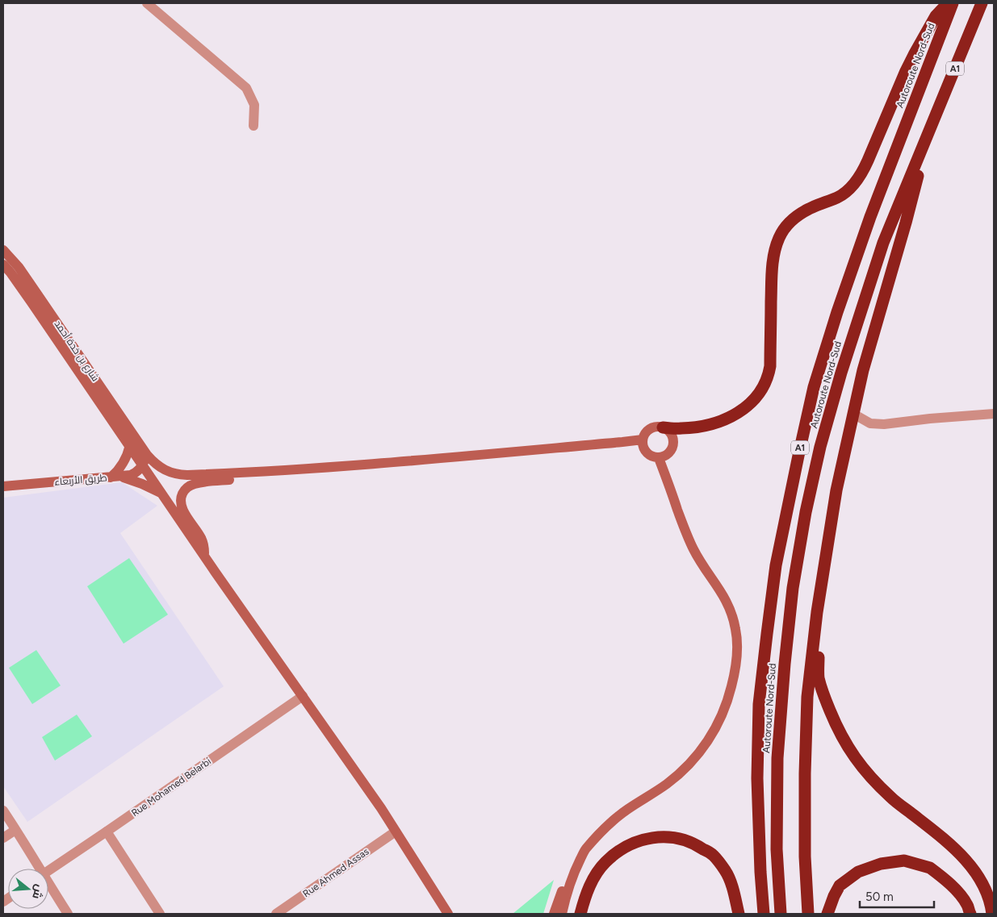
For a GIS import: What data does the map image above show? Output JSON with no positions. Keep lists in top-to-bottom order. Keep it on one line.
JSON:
{"streets":{"highway":["Autoroute Nord-Sud","A1"],"main road":["شارع بن خدة أحمد","طريق الأربعاء"],"street":["Rue Mohamed Belarbi","Rue Ahmed Assas"]},"crossings":[["شارع بن خدة أحمد","طريق الأربعاء"]],"scale_bar":"50 m","north":"right"}
